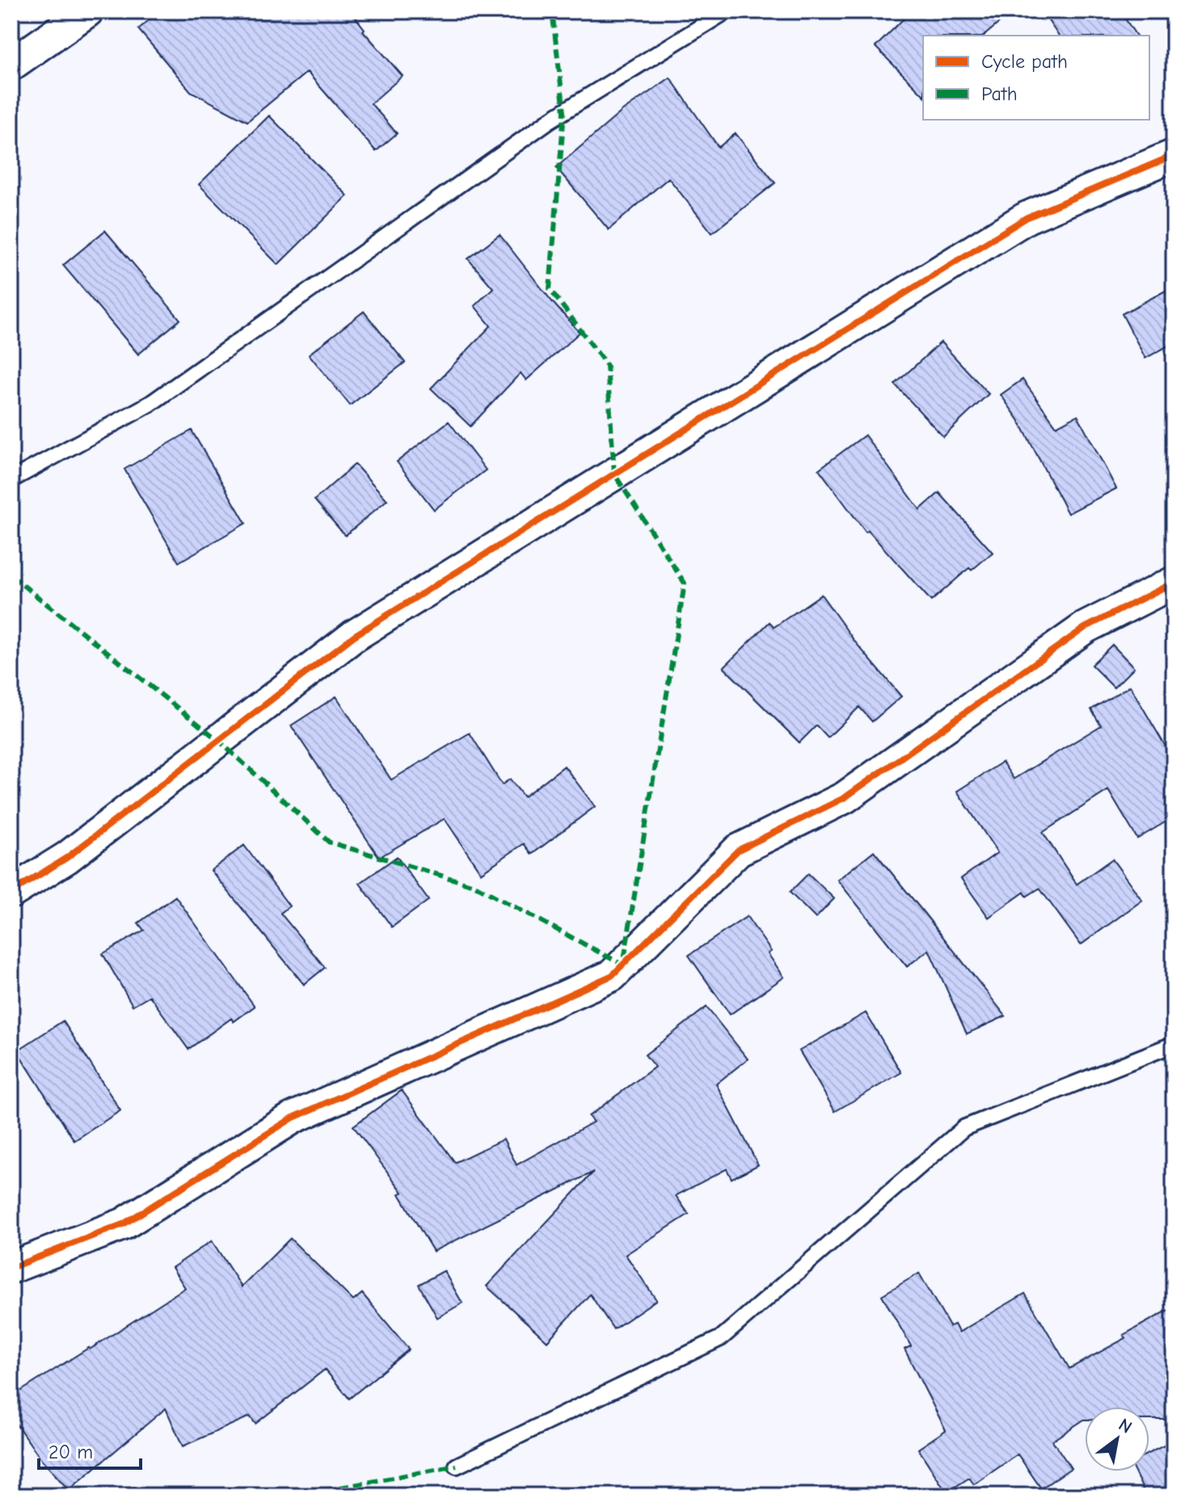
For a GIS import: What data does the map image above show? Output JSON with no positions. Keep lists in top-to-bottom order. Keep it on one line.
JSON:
{"legend":["Cycle path","Path"],"scale_bar":"20 m","north":"top right"}
